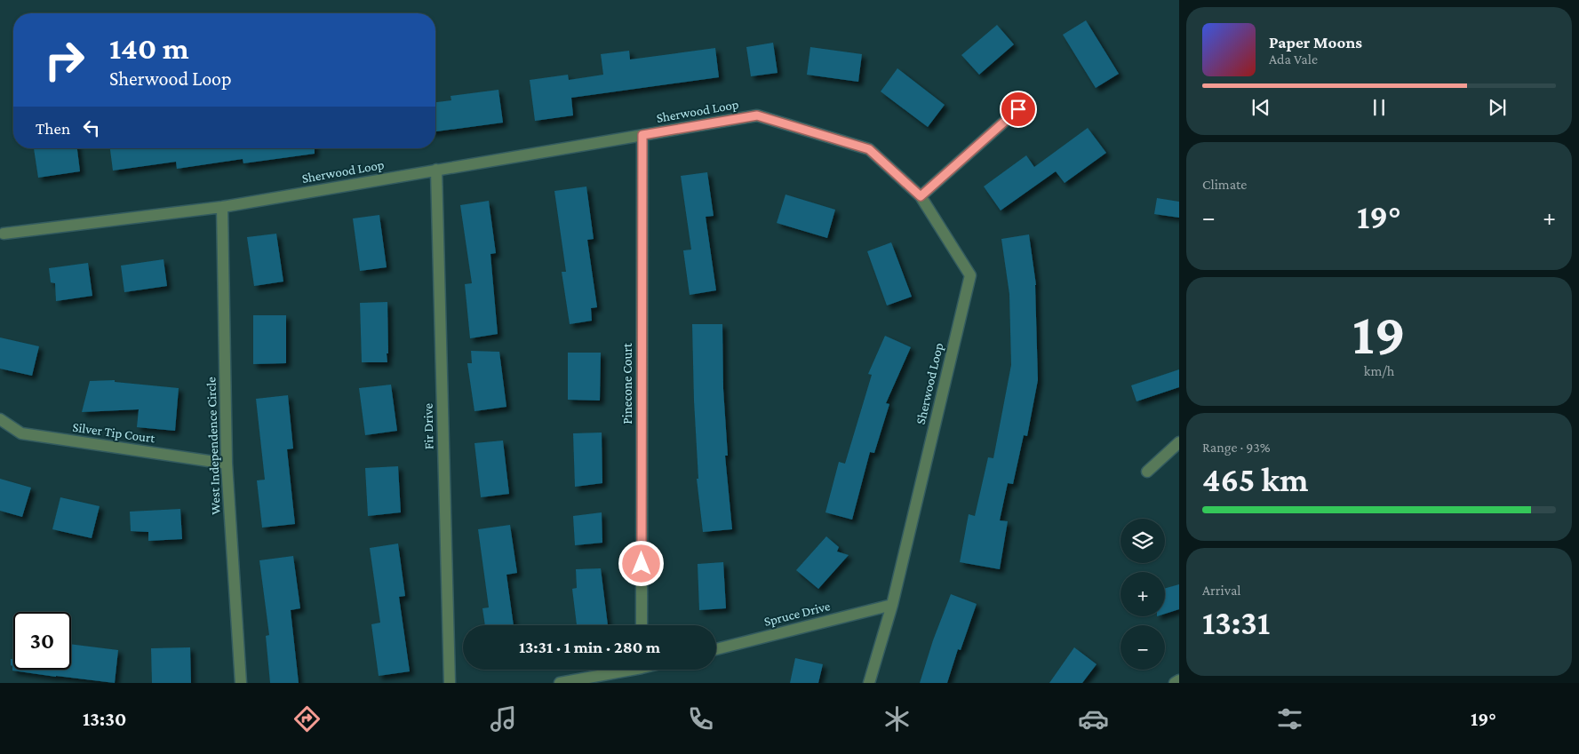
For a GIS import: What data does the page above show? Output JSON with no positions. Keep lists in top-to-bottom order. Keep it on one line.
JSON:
{"streets":{"street":["Sherwood Loop","Pinecone Court","Fir Drive","Silver Tip Court","West Independence Circle","Spruce Drive"]},"crossings":[["Sherwood Loop","Pinecone Court"],["Sherwood Loop","Fir Drive"],["Sherwood Loop","West Independence Circle"],["Sherwood Loop","Spruce Drive"],["Silver Tip Court","West Independence Circle"]],"page":{"turn":["140 m","Sherwood Loop"],"song":["Paper Moons","Ada Vale"],"then":"Then","tile":["Climate",["19","km/h"],["Range · 93%","465 km"],["Arrival","13:31"]],"heat":["−","19°","+"],"map_buttons":["+","−"],"limit":"30","trip":"13:31 · 1 min · 280 m","tabs":["13:30","19°"]}}
